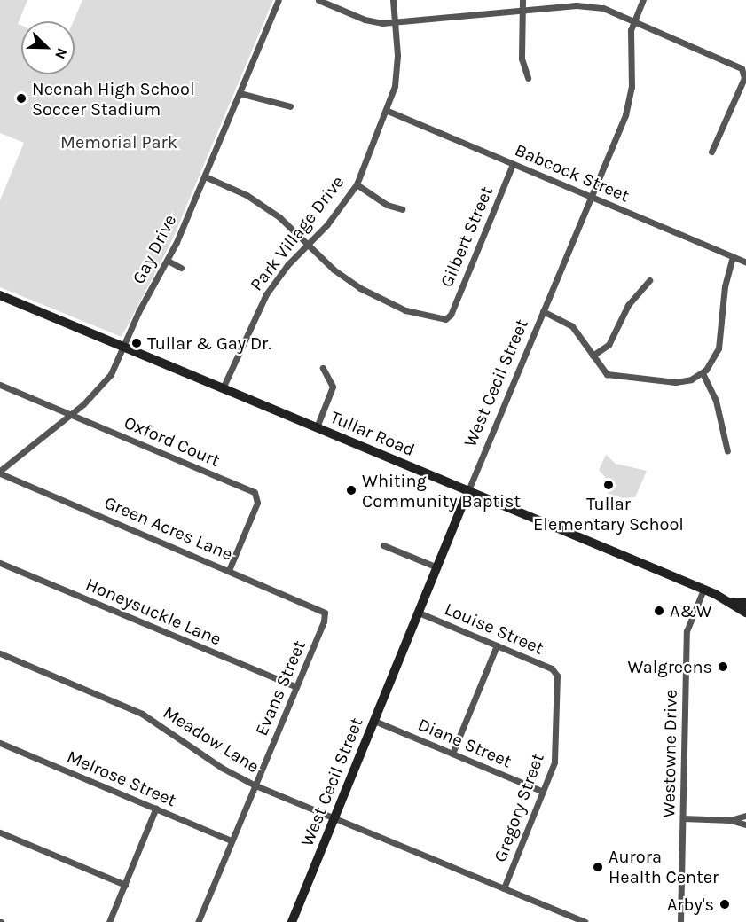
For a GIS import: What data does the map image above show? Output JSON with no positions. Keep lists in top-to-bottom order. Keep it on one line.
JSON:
{"streets":{"main road":["West Cecil Street","Tullar Road"],"street":["Babcock Street","Park Village Drive","Gilbert Street","Gay Drive","Oxford Court","Green Acres Lane","Honeysuckle Lane","Louise Street","Evans Street","Meadow Lane","Diane Street","Westowne Drive","Melrose Street","Gregory Street"]},"crossings":[["Babcock Street","Park Village Drive"],["Babcock Street","Gilbert Street"],["Babcock Street","West Cecil Street"],["Park Village Drive","Gilbert Street"],["Park Village Drive","Tullar Road"],["Gay Drive","Tullar Road"],["Gay Drive","Oxford Court"],["Gay Drive","Green Acres Lane"],["West Cecil Street","Tullar Road"],["West Cecil Street","Louise Street"],["West Cecil Street","Meadow Lane"],["West Cecil Street","Diane Street"],["Tullar Road","Westowne Drive"],["Oxford Court","Green Acres Lane"],["Green Acres Lane","Evans Street"],["Honeysuckle Lane","Evans Street"],["Louise Street","Gregory Street"],["Evans Street","Meadow Lane"],["Evans Street","Melrose Street"],["Meadow Lane","Gregory Street"],["Diane Street","Gregory Street"]],"parks":["Memorial Park"],"places":["Neenah High School Soccer Stadium","Tullar & Gay Dr.","Tullar Elementary School","Whiting Community Baptist","A&W","Walgreens","Aurora Health Center","Arby's"],"north":"bottom right"}
